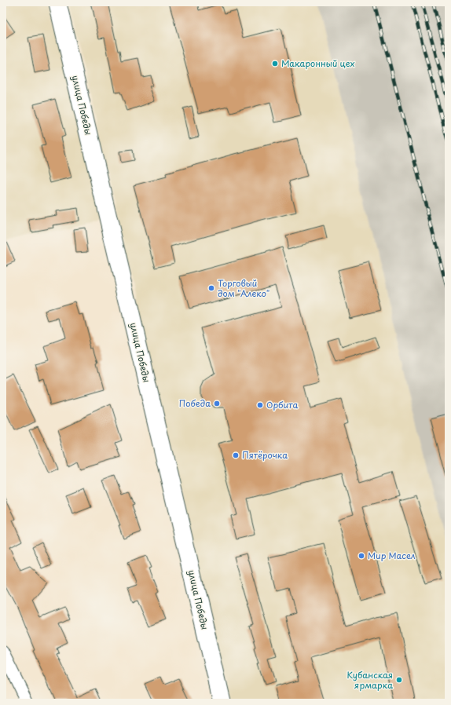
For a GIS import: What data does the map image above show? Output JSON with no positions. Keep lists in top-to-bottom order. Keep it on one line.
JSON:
{"streets":{"street":["улица Победы"]},"places":["Макаронный цех","Торговый дом \"Алеко\"","Победа","Орбита","Пятёрочка","Мир Масел","Кубанская ярмарка"]}
